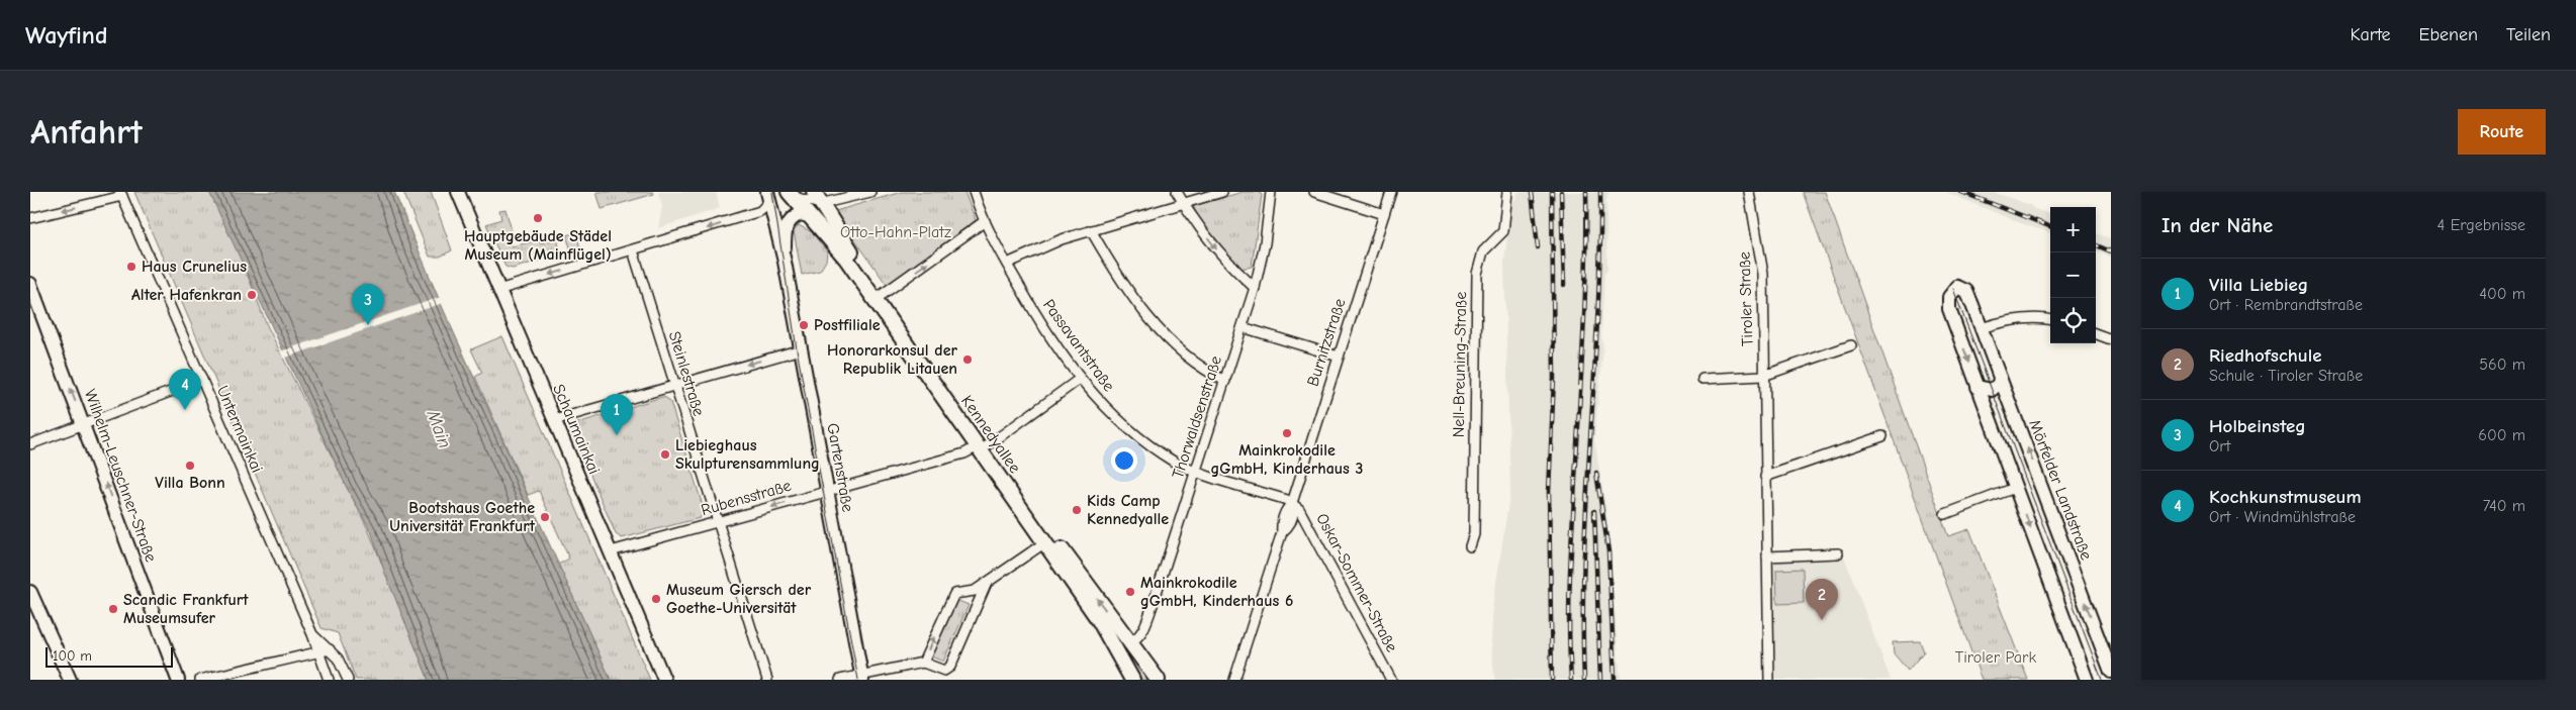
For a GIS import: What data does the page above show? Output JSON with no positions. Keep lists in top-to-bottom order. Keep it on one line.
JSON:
{"streets":{"main road":["Schaumainkai","Kennedyallee","Gartenstraße","Wilhelm-Leuschner-Straße","Mörfelder Landstraße"],"street":["Tiroler Straße","Burnitzstraße","Passavantstraße","Nell-Breuning-Straße","Steinlestraße","Thorwaldsenstraße","Untermainkai","Rubensstraße","Oskar-Sommer-Straße"]},"crossings":[["Burnitzstraße","Passavantstraße"],["Burnitzstraße","Oskar-Sommer-Straße"],["Passavantstraße","Thorwaldsenstraße"],["Passavantstraße","Rubensstraße"],["Passavantstraße","Oskar-Sommer-Straße"],["Steinlestraße","Rubensstraße"],["Thorwaldsenstraße","Kennedyallee"],["Schaumainkai","Rubensstraße"],["Kennedyallee","Gartenstraße"],["Kennedyallee","Rubensstraße"],["Gartenstraße","Rubensstraße"]],"one_way":["Wilhelm-Leuschner-Straße"],"water":["Main"],"parks":["Otto-Hahn-Platz","Tiroler Park"],"places":["Hauptgebäude Städel Museum (Mainflügel)","Haus Crunelius","Alter Hafenkran","Postfiliale","Honorarkonsul der Republik Litauen","Mainkrokodile gGmbH, Kinderhaus 3","Liebieghaus Skulpturensammlung","Villa Bonn","Kids Camp Kennedyalle","Bootshaus Goethe Universität Frankfurt","Mainkrokodile gGmbH, Kinderhaus 6","Museum Giersch der Goethe-Universität","Scandic Frankfurt Museumsufer"],"scale_bar":"100 m","page":{"header":"Wayfind","nav":["Karte","Ebenen","Teilen"],"buttons":"Route","title":"Anfahrt","heading":["In der Nähe","4 Ergebnisse"],"map_buttons":["+","−"],"list":[{"mark":"1","name":"Villa Liebieg","note":"Ort · Rembrandtstraße","value":"400 m"},{"mark":"2","name":"Riedhofschule","note":"Schule · Tiroler Straße","value":"560 m"},{"mark":"3","name":"Holbeinsteg","note":"Ort","value":"600 m"},{"mark":"4","name":"Kochkunstmuseum","note":"Ort · Windmühlstraße","value":"740 m"}],"pins":["3","4","1","2"],"scale":"100 m"}}
